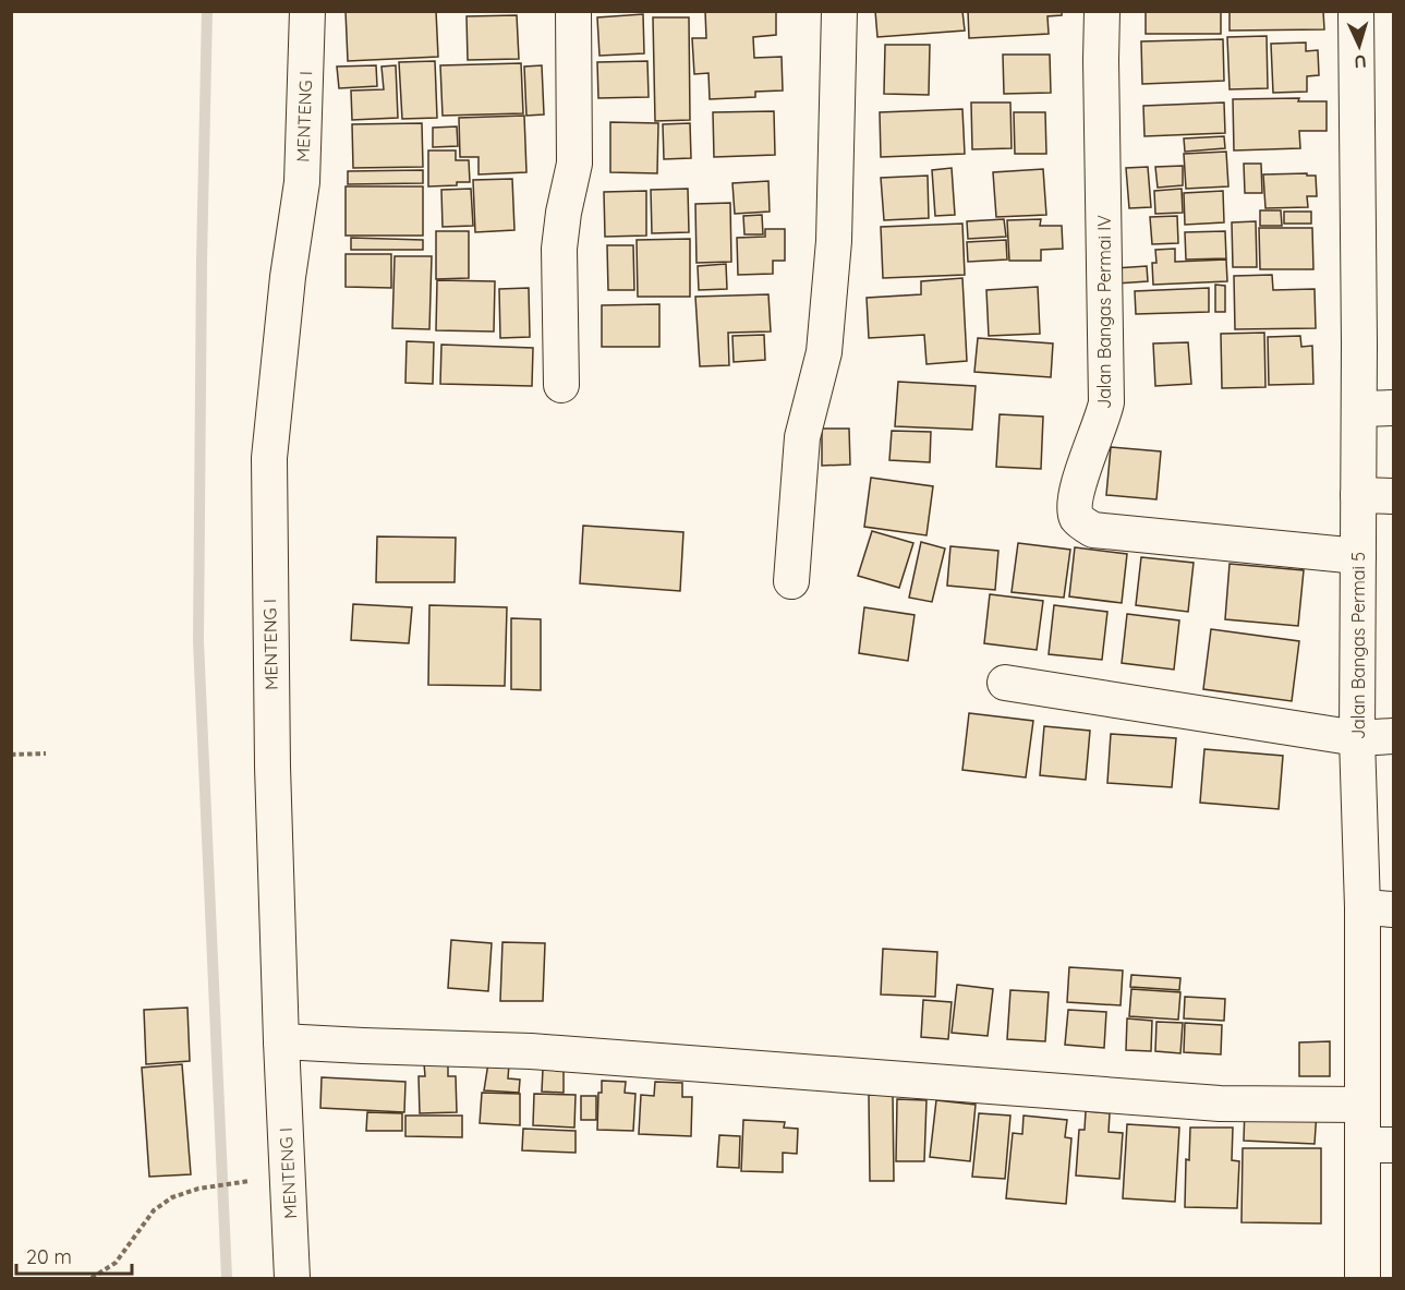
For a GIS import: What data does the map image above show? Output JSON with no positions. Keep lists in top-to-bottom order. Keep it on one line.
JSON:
{"streets":{"street":["MENTENG I","Jalan Bangas Permai IV","Jalan Bangas Permai 5"]},"crossings":[["Jalan Bangas Permai IV","Jalan Bangas Permai 5"]],"scale_bar":"20 m","north":"bottom"}
